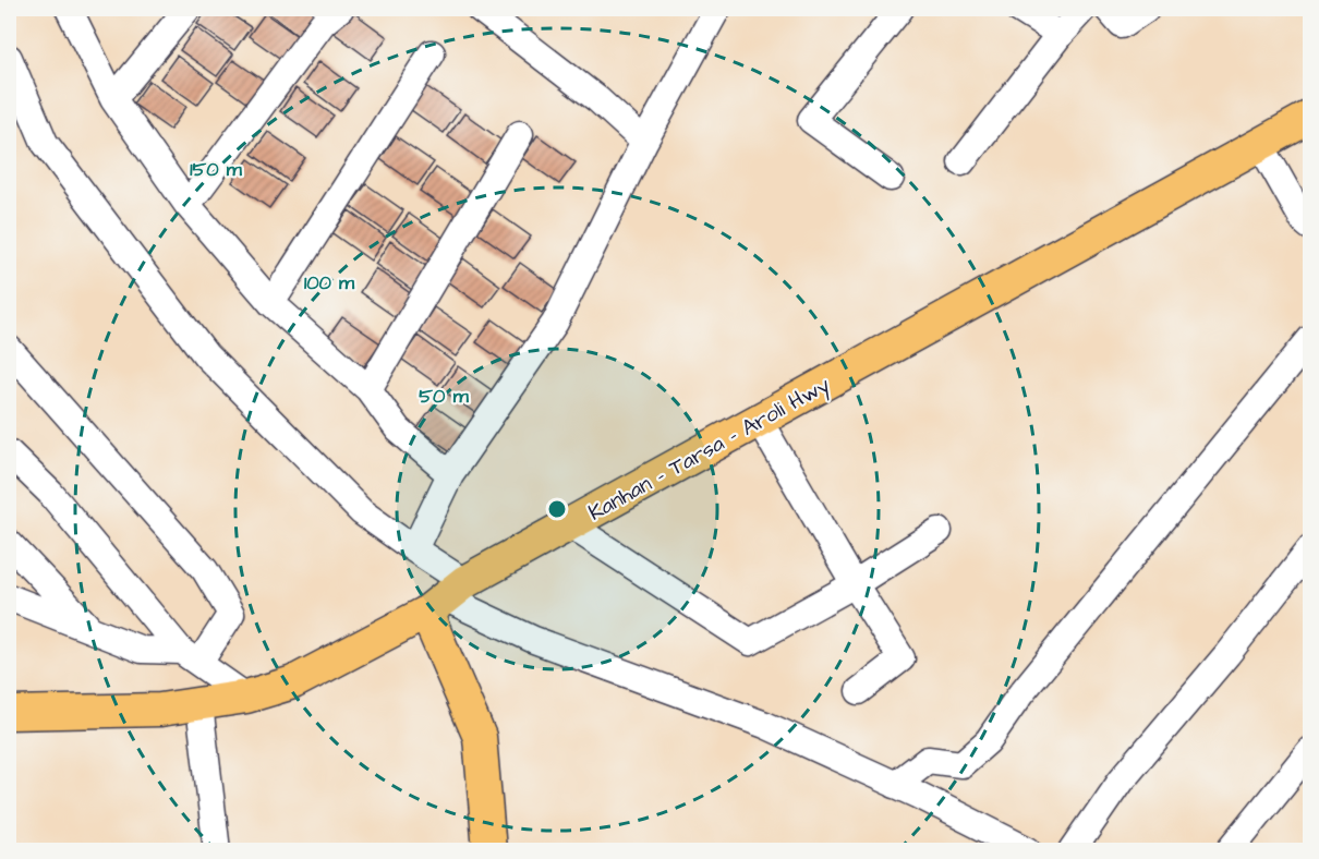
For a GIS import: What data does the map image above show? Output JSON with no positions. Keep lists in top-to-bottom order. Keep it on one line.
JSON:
{"streets":{"main road":["Kanhan - Tarsa - Aroli Hwy"]},"rings":["150 m","100 m","50 m"]}
